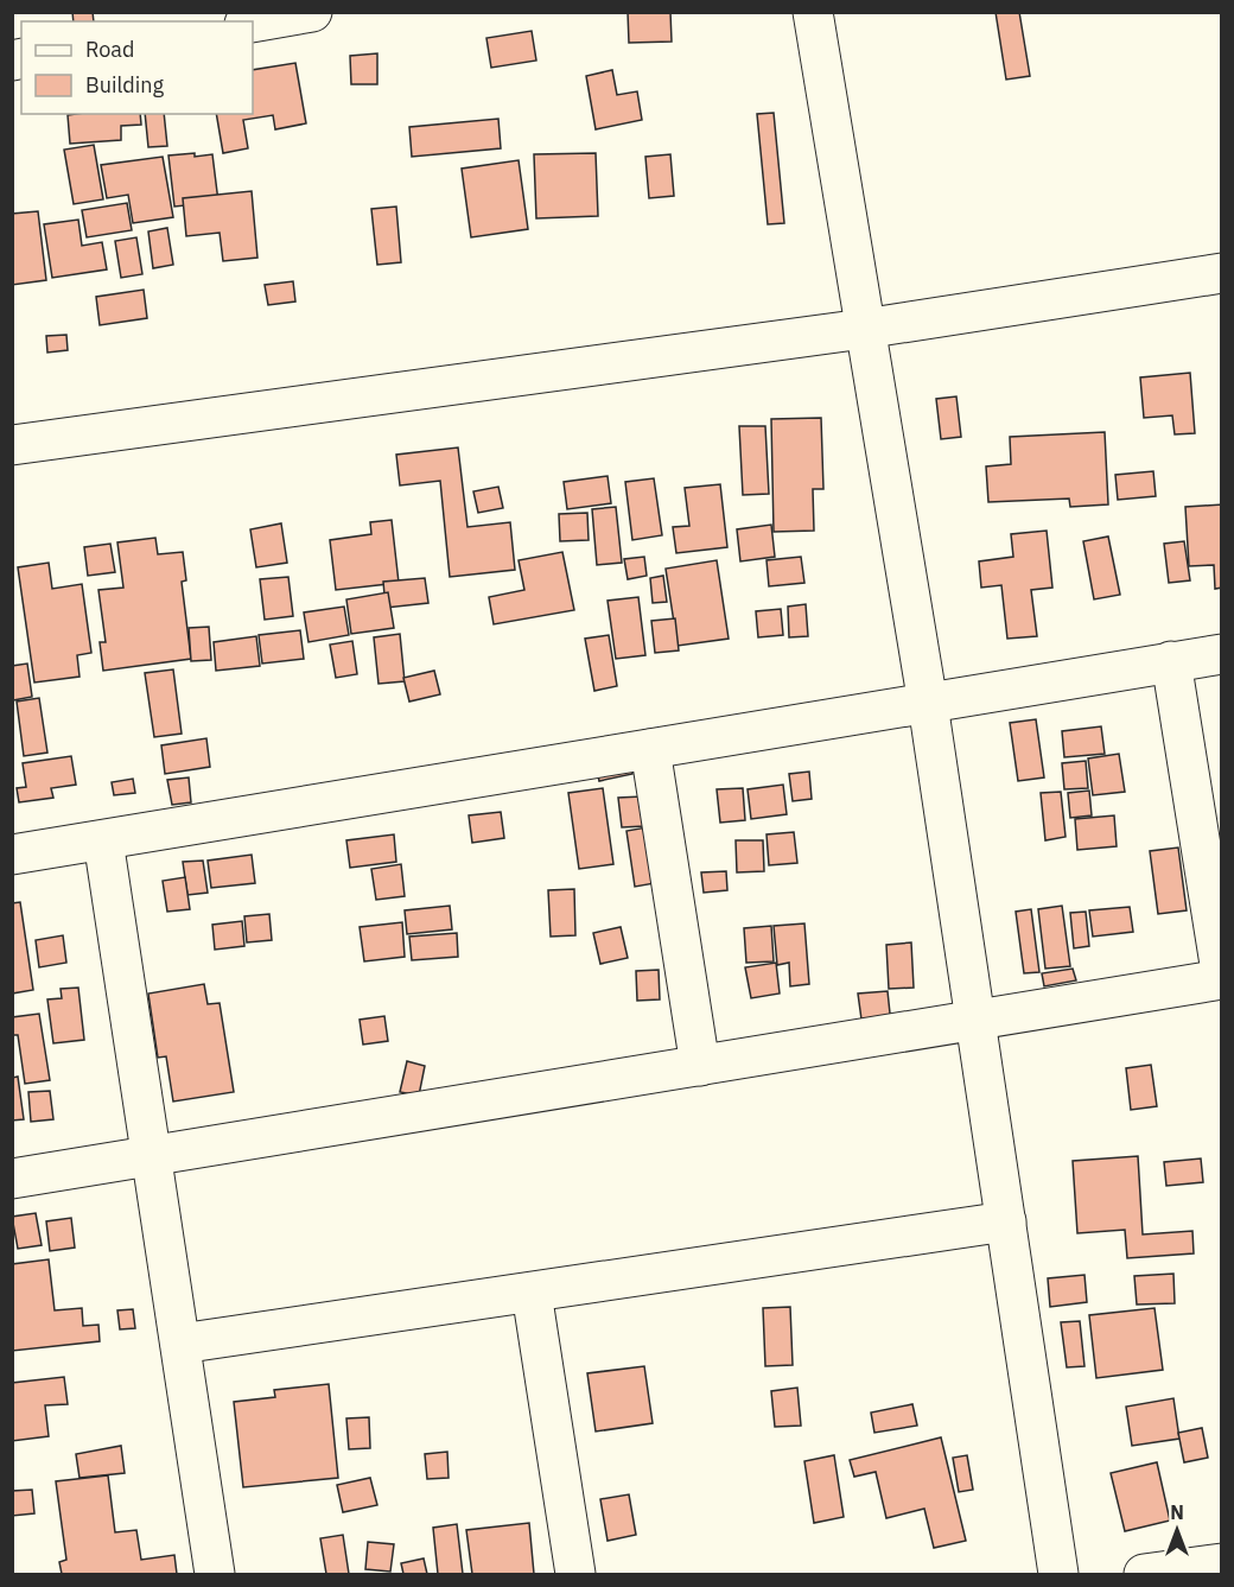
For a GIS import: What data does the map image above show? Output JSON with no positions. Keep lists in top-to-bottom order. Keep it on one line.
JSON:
{"legend":["Road","Building"],"north":"top"}
